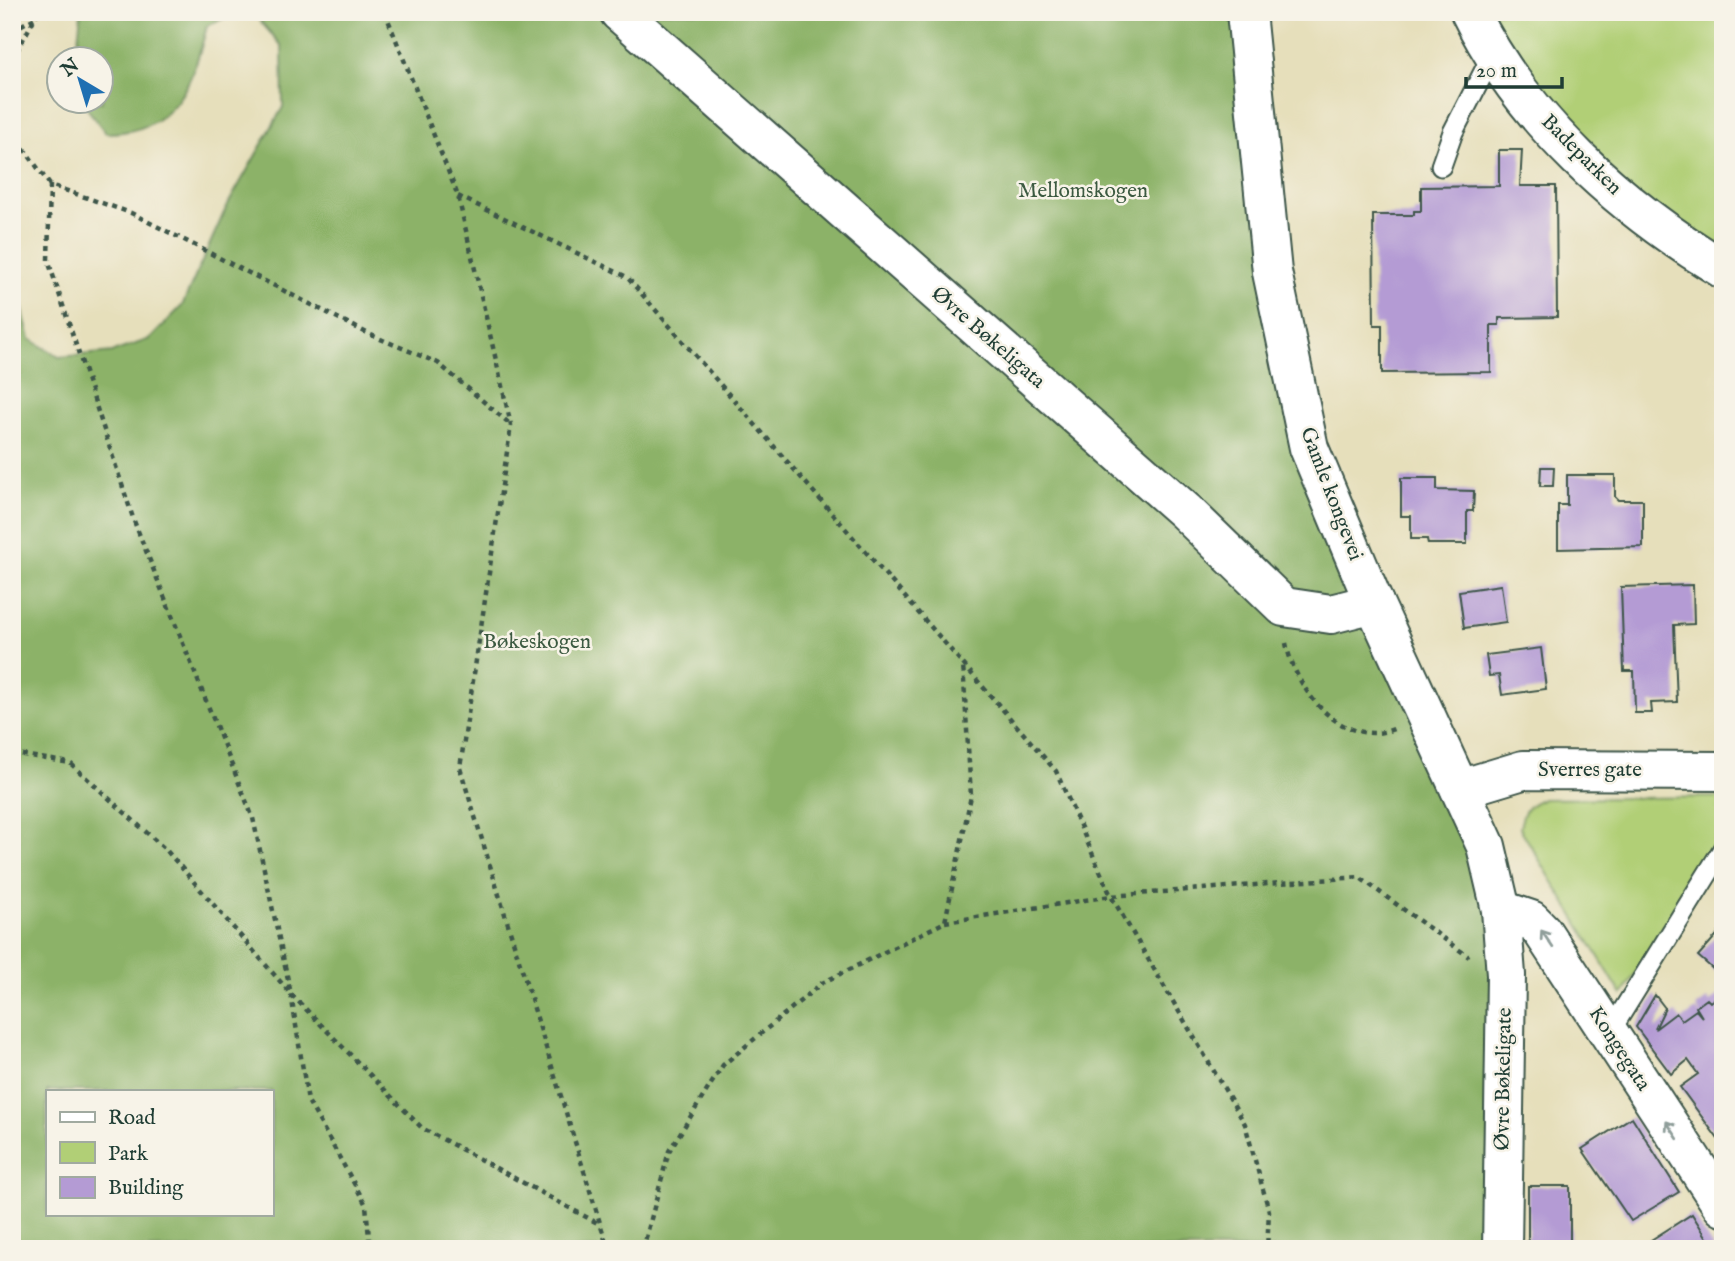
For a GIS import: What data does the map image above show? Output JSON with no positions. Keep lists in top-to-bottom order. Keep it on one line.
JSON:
{"streets":{"street":["Badeparken","Øvre Bøkeligata","Gamle kongevei","Sverres gate","Kongegata","Øvre Bøkeligate"]},"crossings":[["Øvre Bøkeligata","Gamle kongevei"],["Gamle kongevei","Sverres gate"],["Gamle kongevei","Kongegata"],["Gamle kongevei","Øvre Bøkeligate"],["Kongegata","Øvre Bøkeligate"]],"one_way":["Kongegata"],"parks":["Mellomskogen","Bøkeskogen"],"legend":["Road","Park","Building"],"scale_bar":"20 m","north":"top left"}
